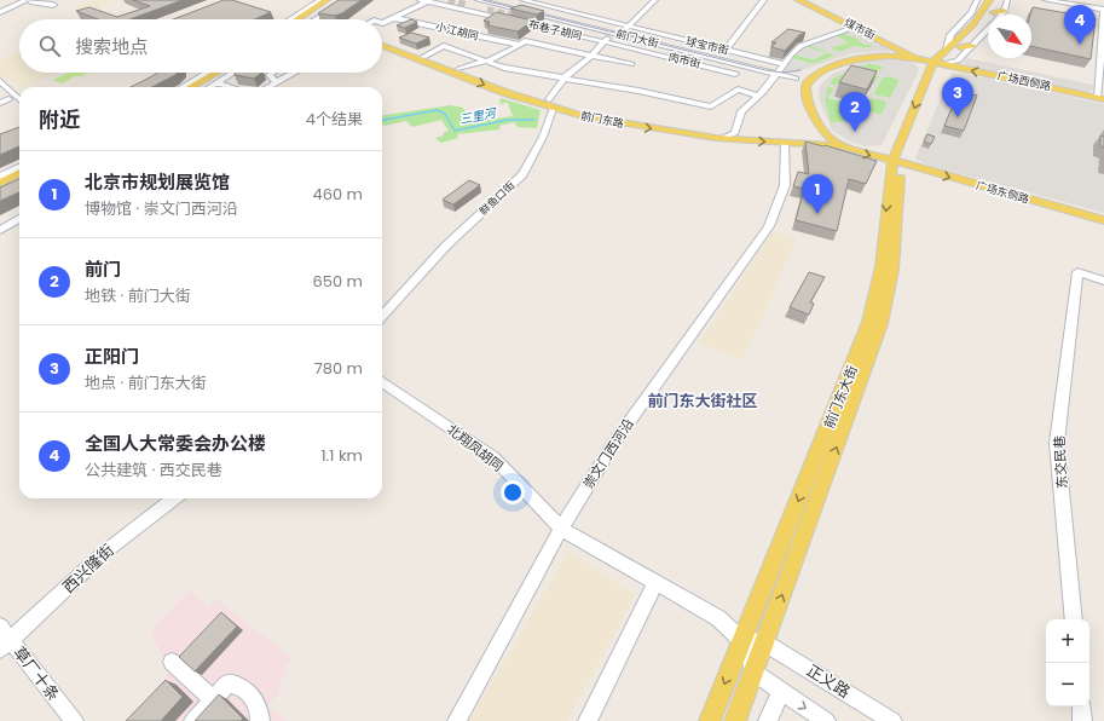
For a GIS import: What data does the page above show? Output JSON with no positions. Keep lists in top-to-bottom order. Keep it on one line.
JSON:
{"streets":{"main road":["煤市街","广场西侧路","前门东路","广场东侧路","前门东大街"],"street":["布巷子胡同","小江胡同","前门大街","球宝市街","肉市街","鲜鱼口街","北翔凤胡同","崇文门西河沿","东交民巷","西兴隆街","草厂十条","正义路"]},"crossings":[["煤市街","广场西侧路"],["布巷子胡同","小江胡同"],["布巷子胡同","肉市街"],["布巷子胡同","鲜鱼口街"],["小江胡同","鲜鱼口街"],["前门大街","鲜鱼口街"],["球宝市街","鲜鱼口街"],["肉市街","鲜鱼口街"],["广场西侧路","前门东大街"],["前门东路","广场东侧路"],["前门东路","鲜鱼口街"],["前门东路","崇文门西河沿"],["广场东侧路","前门东大街"],["前门东大街","北翔凤胡同"],["前门东大街","正义路"],["北翔凤胡同","崇文门西河沿"],["西兴隆街","草厂十条"]],"one_way":["广场西侧路","前门东路","广场东侧路"],"districts":["前门东大街社区"],"water":["三里河"],"north":"bottom right","page":{"pins":["4","3","2","1"],"search":"搜索地点","heading":["附近","4个结果"],"list":[{"mark":"1","name":"北京市规划展览馆","note":"博物馆 · 崇文门西河沿","value":"460 m"},{"mark":"2","name":"前门","note":"地铁 · 前门大街","value":"650 m"},{"mark":"3","name":"正阳门","note":"地点 · 前门东大街","value":"780 m"},{"mark":"4","name":"全国人大常委会办公楼","note":"公共建筑 · 西交民巷","value":"1.1 km"}],"map_buttons":["+","−"]}}
